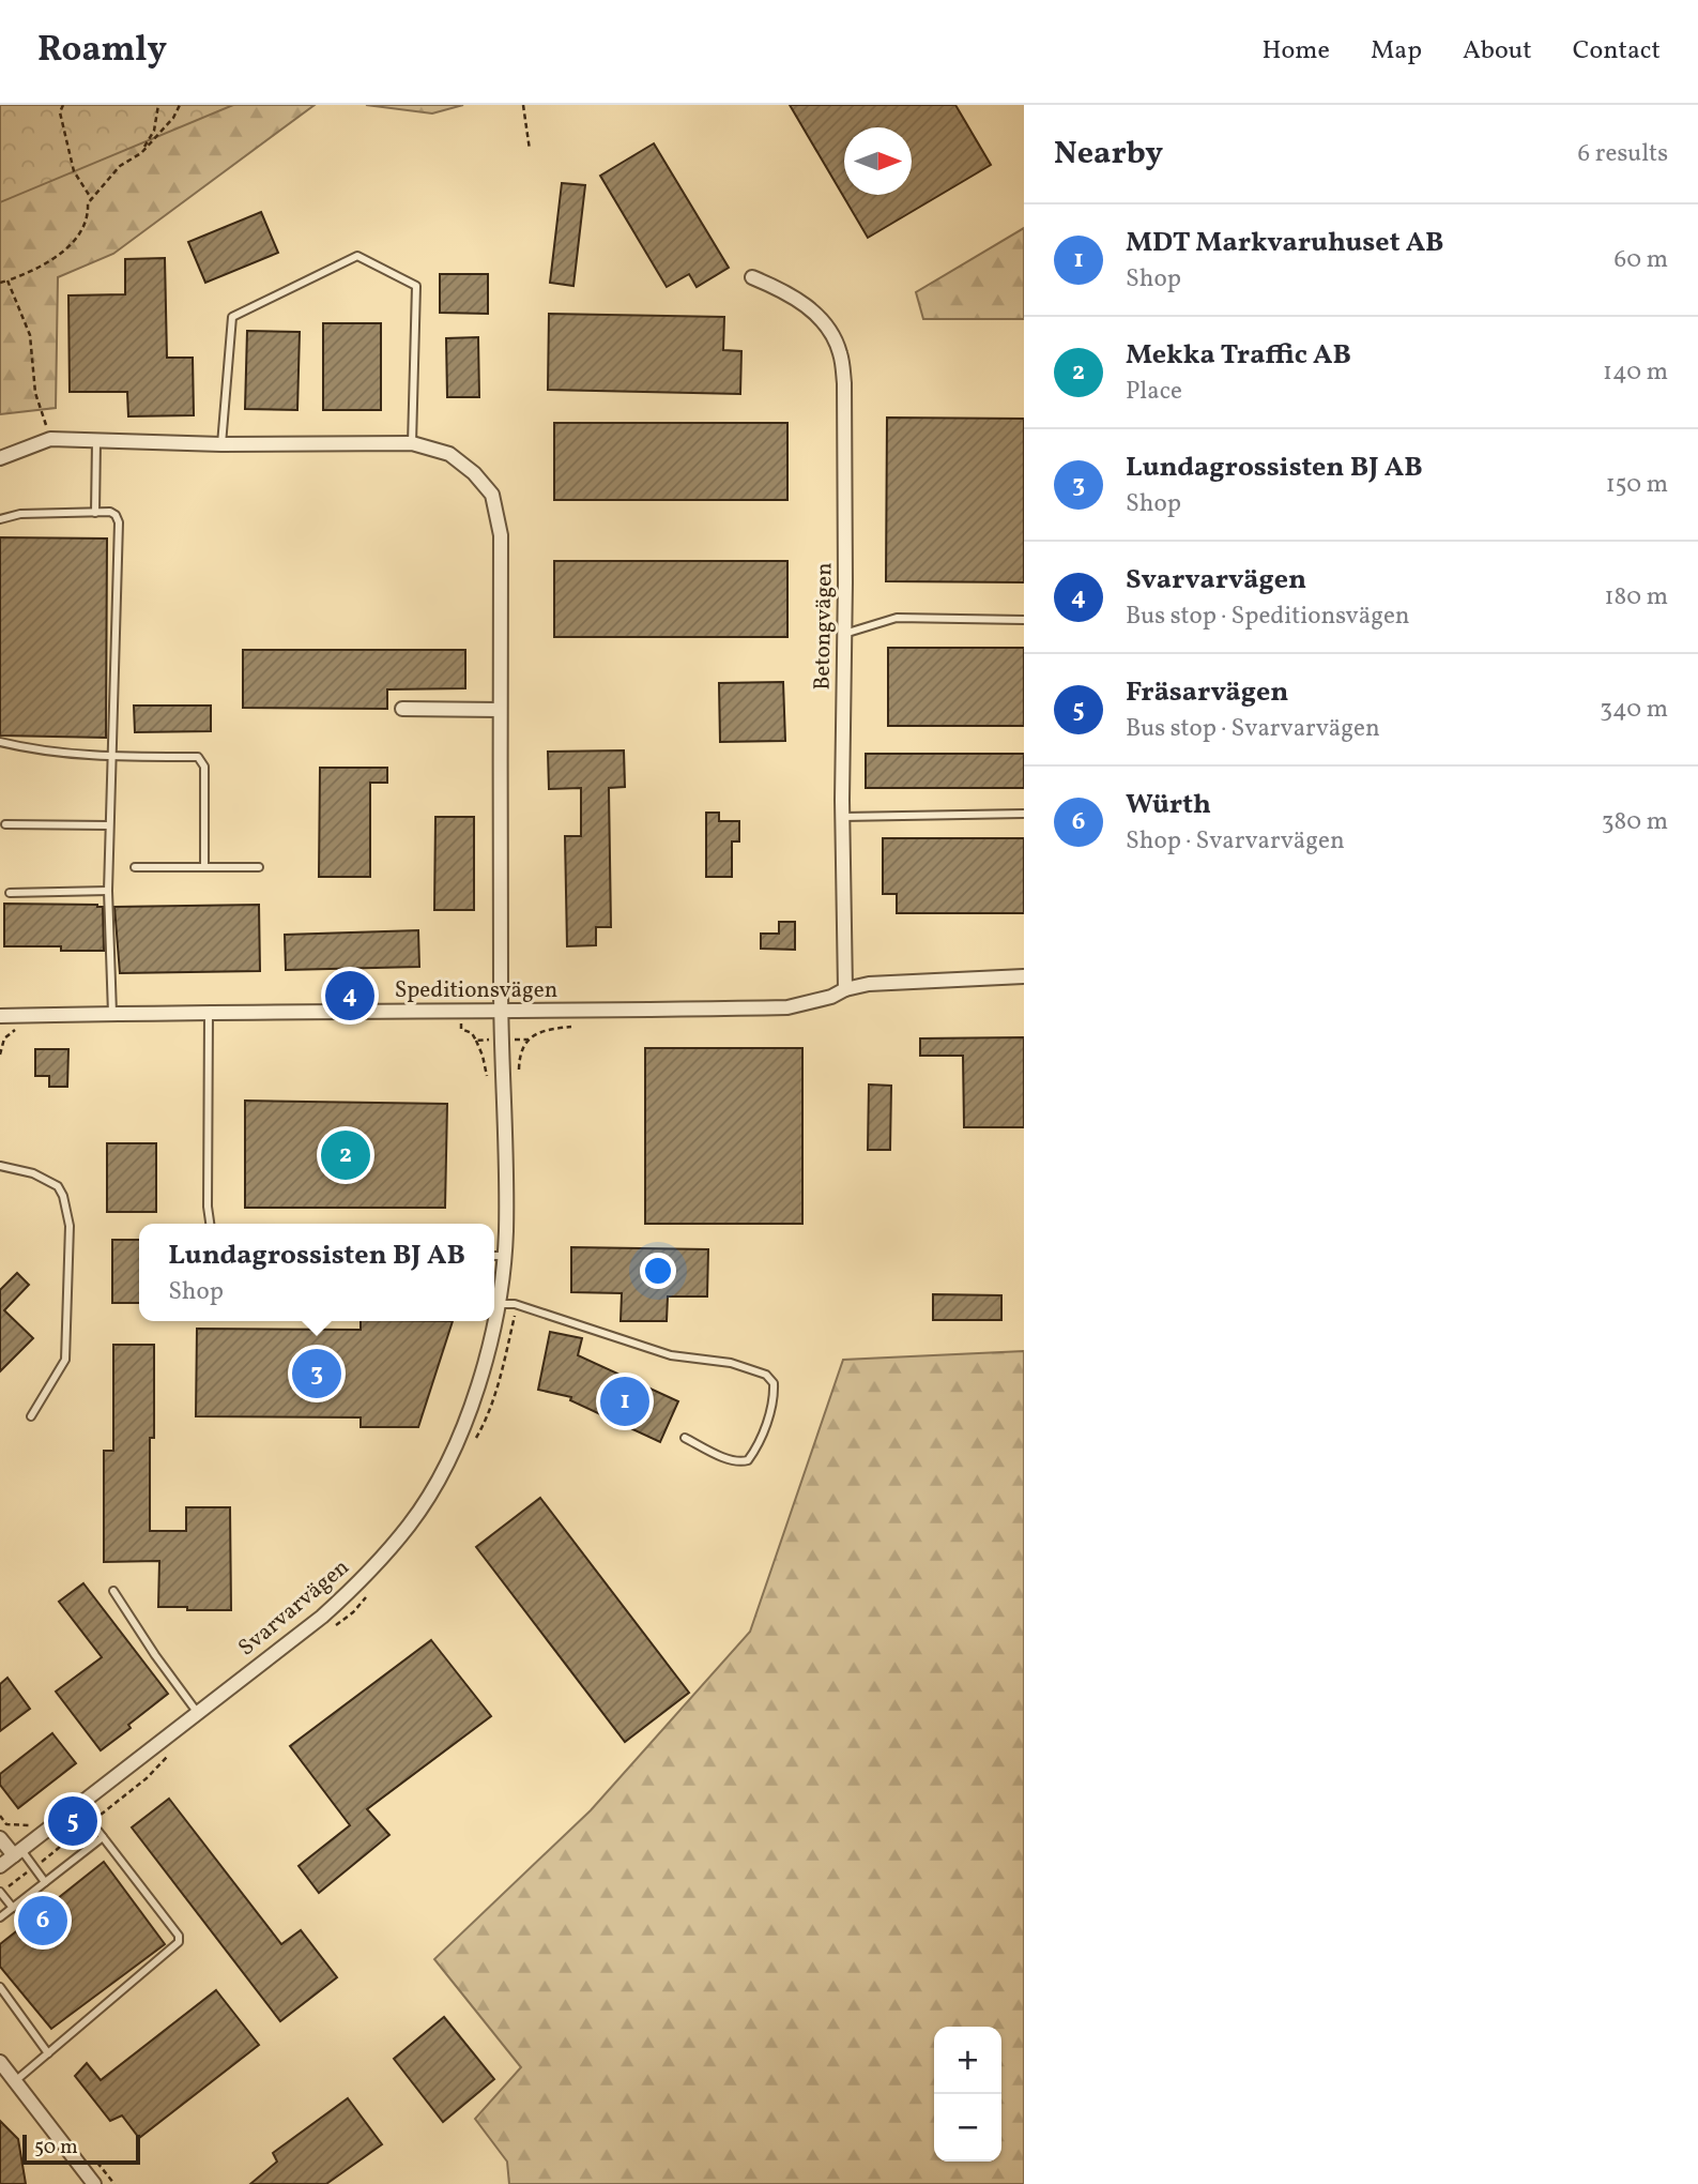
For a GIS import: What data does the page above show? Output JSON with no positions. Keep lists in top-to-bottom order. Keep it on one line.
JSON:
{"streets":{"street":["Betongvägen","Speditionsvägen","Svarvarvägen"]},"crossings":[["Betongvägen","Speditionsvägen"],["Speditionsvägen","Svarvarvägen"]],"scale_bar":"50 m","north":"right","page":{"header":"Roamly","nav":["Home","Map","About","Contact"],"heading":["Nearby","6 results"],"list":[{"mark":"1","name":"MDT Markvaruhuset AB","note":"Shop","value":"60 m"},{"mark":"2","name":"Mekka Traffic AB","note":"Place","value":"140 m"},{"mark":"3","name":"Lundagrossisten BJ AB","note":"Shop","value":"150 m"},{"mark":"4","name":"Svarvarvägen","note":"Bus stop · Speditionsvägen","value":"180 m"},{"mark":"5","name":"Fräsarvägen","note":"Bus stop · Svarvarvägen","value":"340 m"},{"mark":"6","name":"Würth","note":"Shop · Svarvarvägen","value":"380 m"}],"pins":["4","2","3","1","5","6"],"popup":["Lundagrossisten BJ AB","Shop"],"map_buttons":["+","−"],"scale":"50 m"}}
